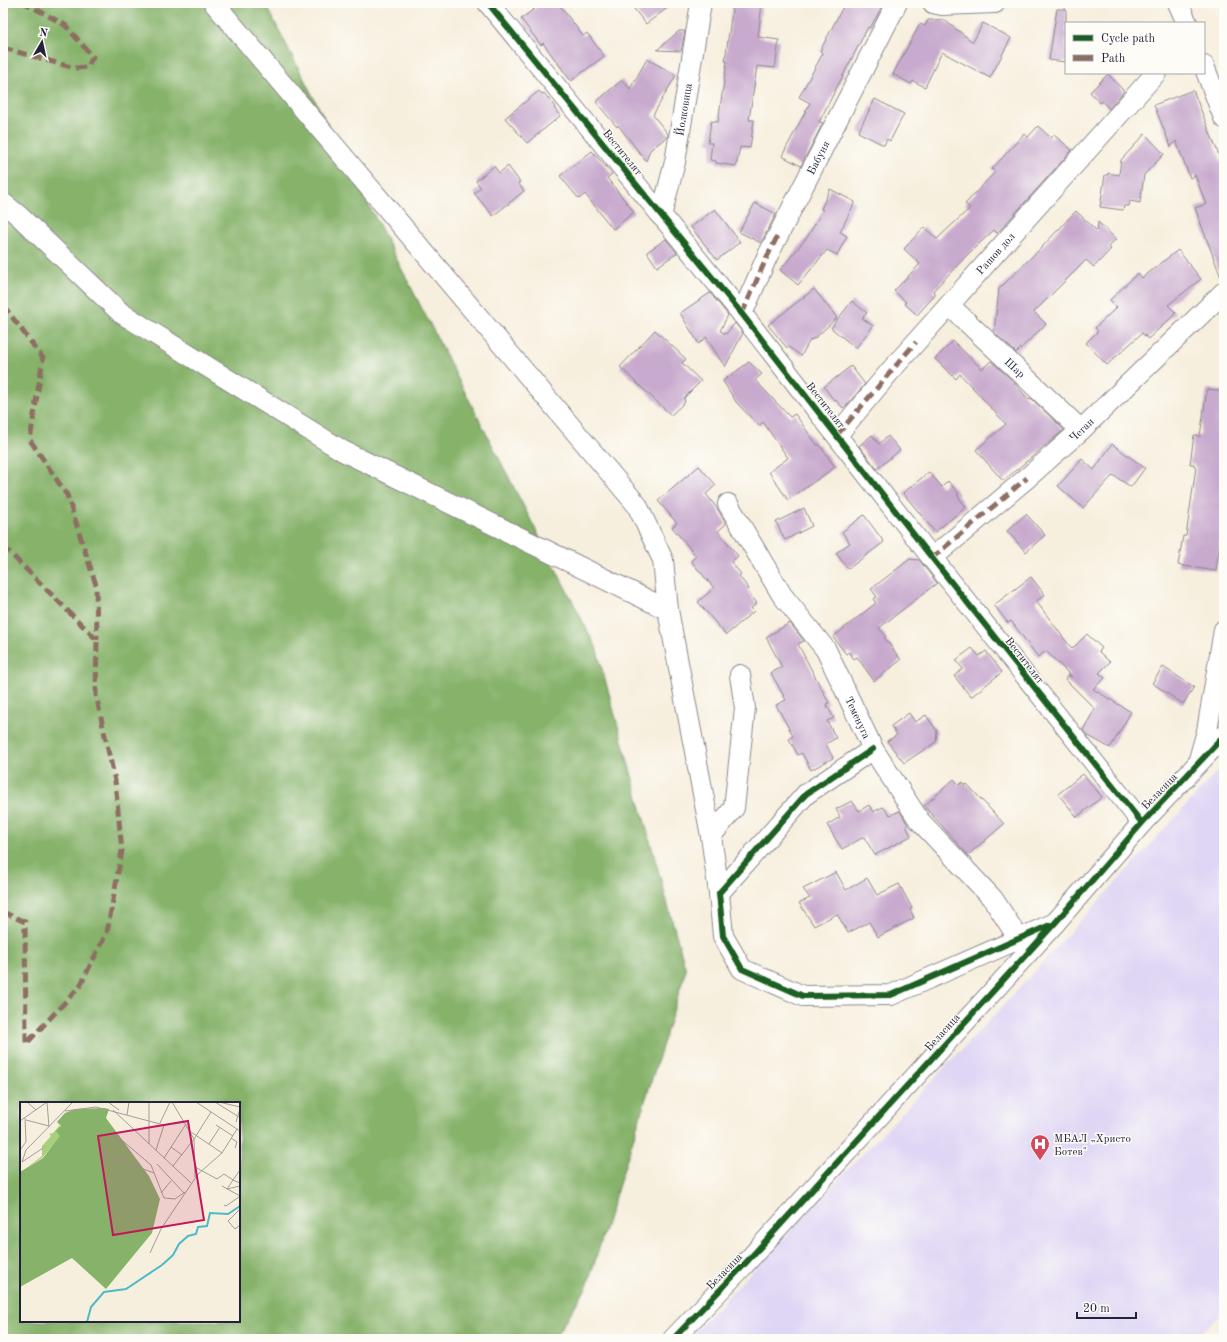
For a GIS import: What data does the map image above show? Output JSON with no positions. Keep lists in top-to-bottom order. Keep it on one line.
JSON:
{"streets":{"street":["Йолковица","Вестителят","Бабуня","Рашов дол","Шар","Чеган","Теменуга","Беласица"]},"crossings":[["Йолковица","Вестителят"],["Вестителят","Бабуня"],["Вестителят","Рашов дол"],["Вестителят","Чеган"],["Вестителят","Беласица"],["Рашов дол","Шар"],["Шар","Чеган"]],"places":{"hospital":["МБАЛ „Христо Ботев\""]},"legend":["Cycle path","Path"],"scale_bar":"20 m","north":"top"}
